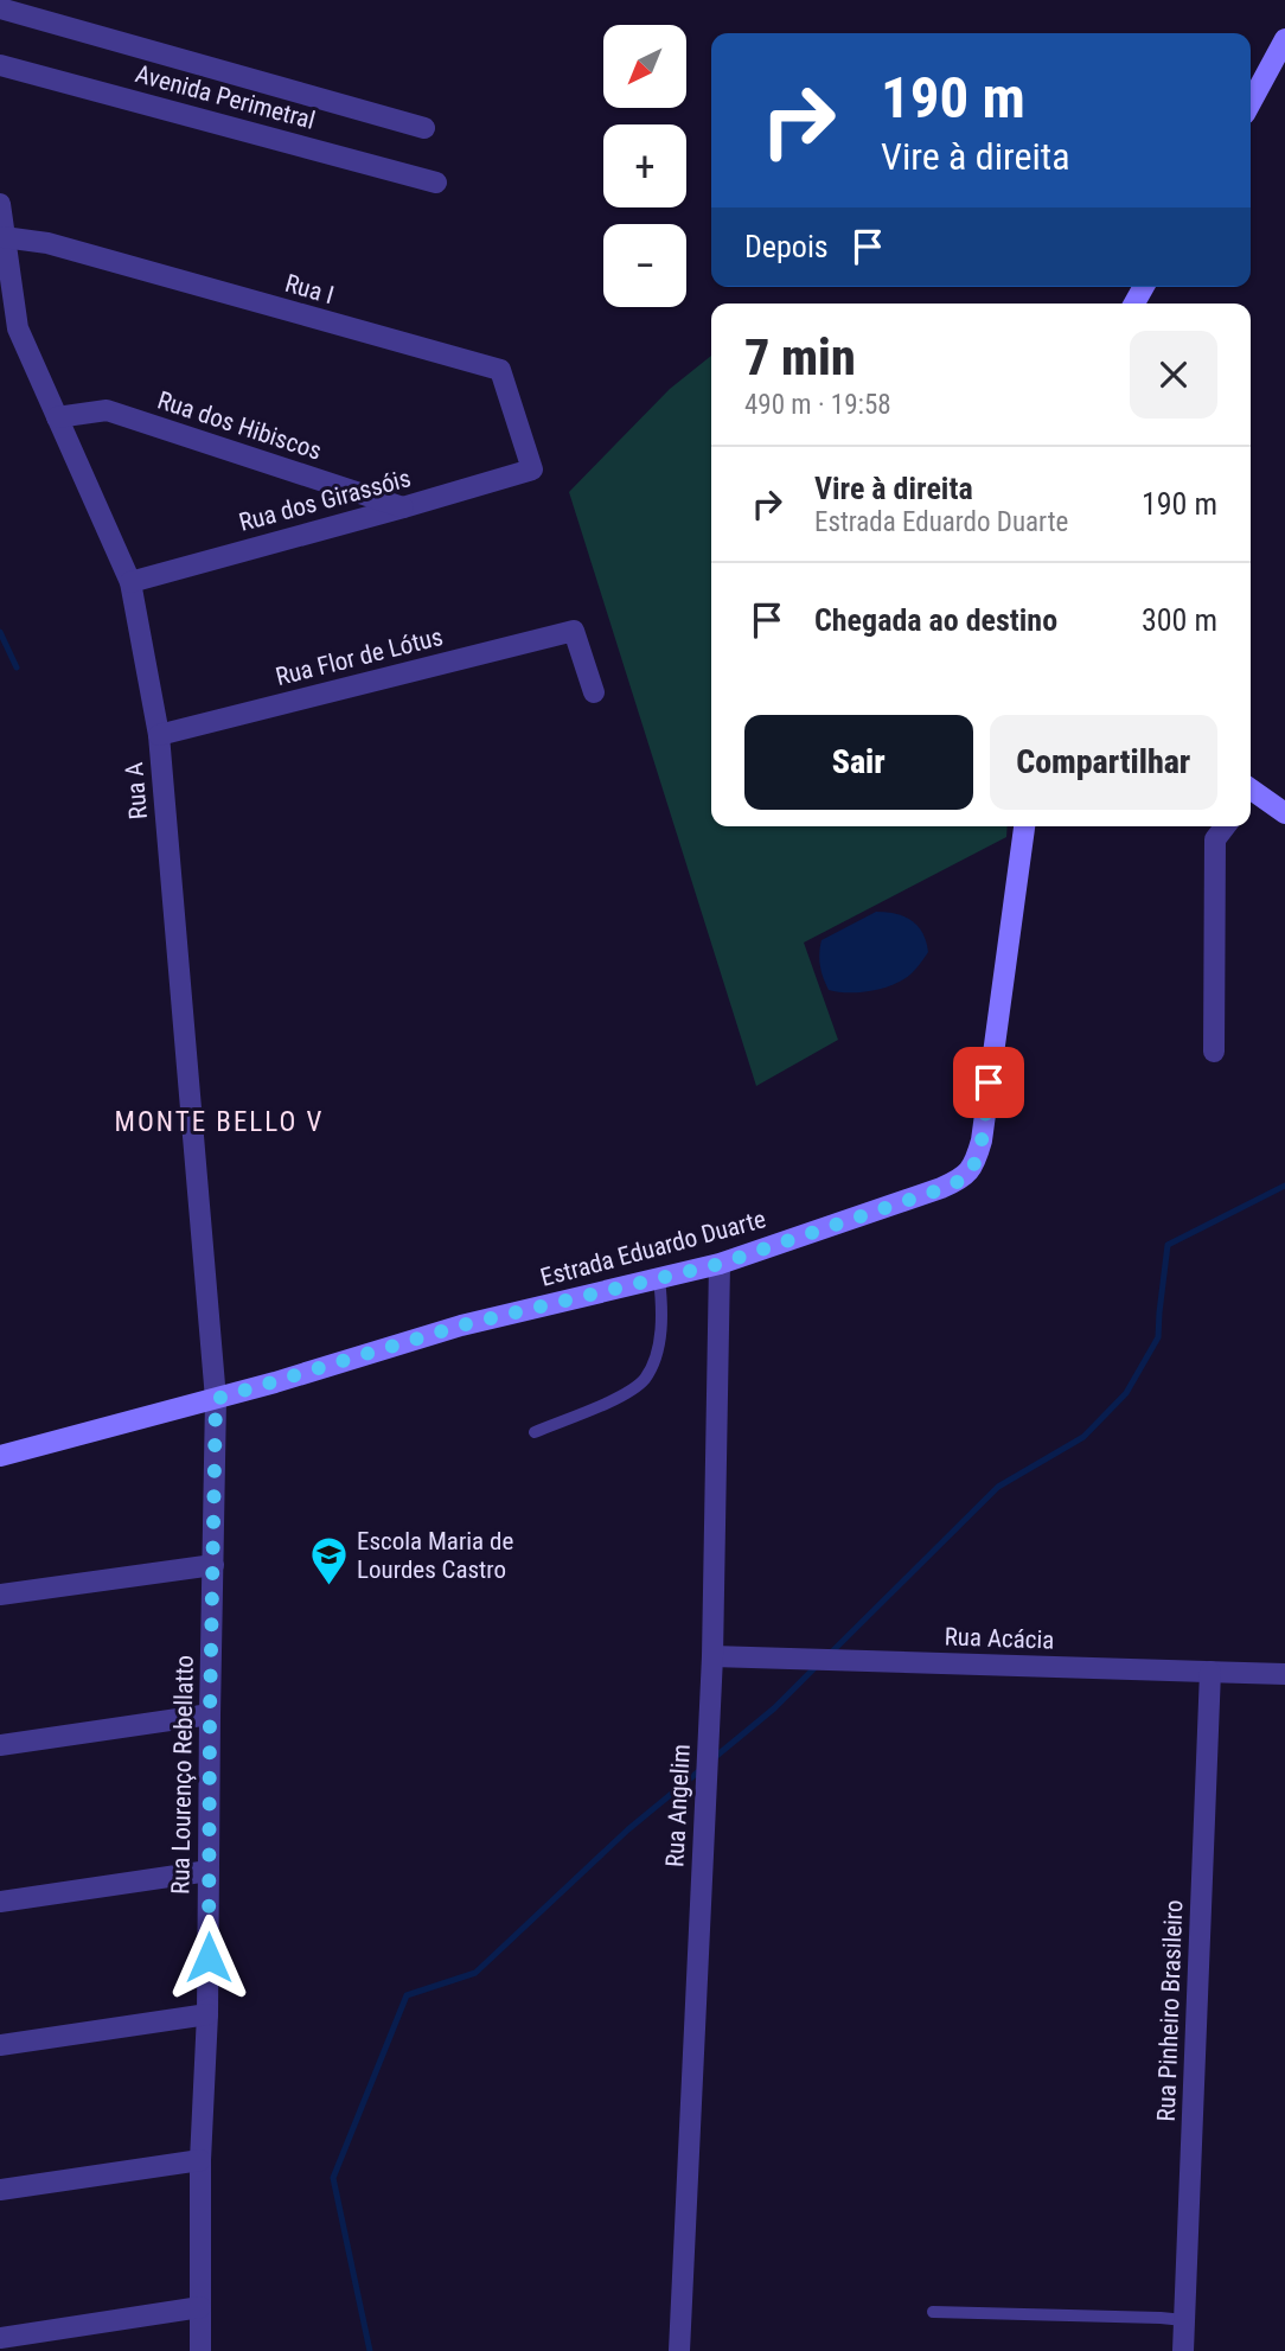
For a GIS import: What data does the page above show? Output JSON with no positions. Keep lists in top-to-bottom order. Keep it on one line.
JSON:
{"streets":{"street":["Avenida Perimetral","Rua I","Rua dos Hibiscos","Rua dos Girassóis","Rua Flor de Lótus","Rua A","Estrada Eduardo Duarte","Rua Acácia","Rua Lourenço Rebellatto","Rua Angelim","Rua Pinheiro Brasileiro"]},"crossings":[["Rua I","Rua dos Girassóis"],["Rua I","Rua A"],["Rua dos Hibiscos","Rua dos Girassóis"],["Rua dos Hibiscos","Rua A"],["Rua dos Girassóis","Rua A"],["Rua Flor de Lótus","Rua A"],["Rua A","Estrada Eduardo Duarte"],["Rua A","Rua Lourenço Rebellatto"],["Estrada Eduardo Duarte","Rua Lourenço Rebellatto"],["Estrada Eduardo Duarte","Rua Angelim"],["Rua Acácia","Rua Angelim"],["Rua Acácia","Rua Pinheiro Brasileiro"]],"districts":["MONTE BELLO V"],"places":{"school or university":["Escola Maria de Lourdes Castro"]},"north":"bottom left","page":{"map_buttons":["+","−"],"turn":["190 m","Vire à direita"],"then":"Depois","heading":["7 min","490 m · 19:58"],"list":[{"name":"Vire à direita","note":"Estrada Eduardo Duarte","value":"190 m"},{"name":"Chegada ao destino","value":"300 m"}],"buttons":["Sair","Compartilhar"]}}
